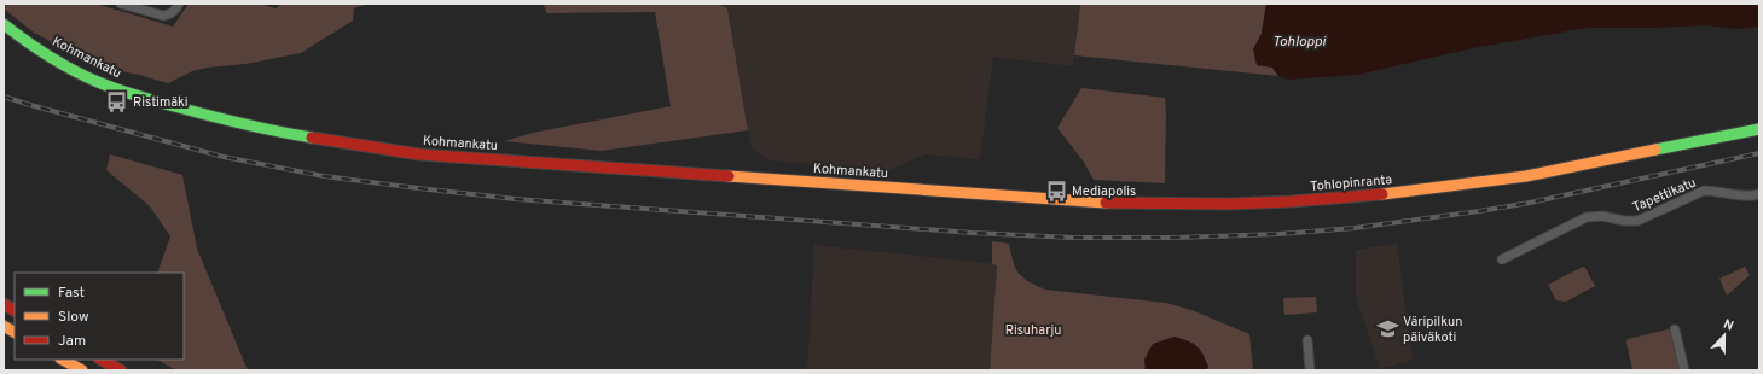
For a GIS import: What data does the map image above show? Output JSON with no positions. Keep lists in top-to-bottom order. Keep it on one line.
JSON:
{"streets":{"street":["Kohmankatu","Tohlopinranta","Tapettikatu"]},"crossings":[["Kohmankatu","Tohlopinranta"]],"water":["Tohloppi"],"parks":["Risuharju"],"places":{"bus stop":["Ristimäki","Mediapolis"],"school or university":["Väripilkun päiväkoti"]},"legend":["Fast","Slow","Jam"],"north":"top"}
